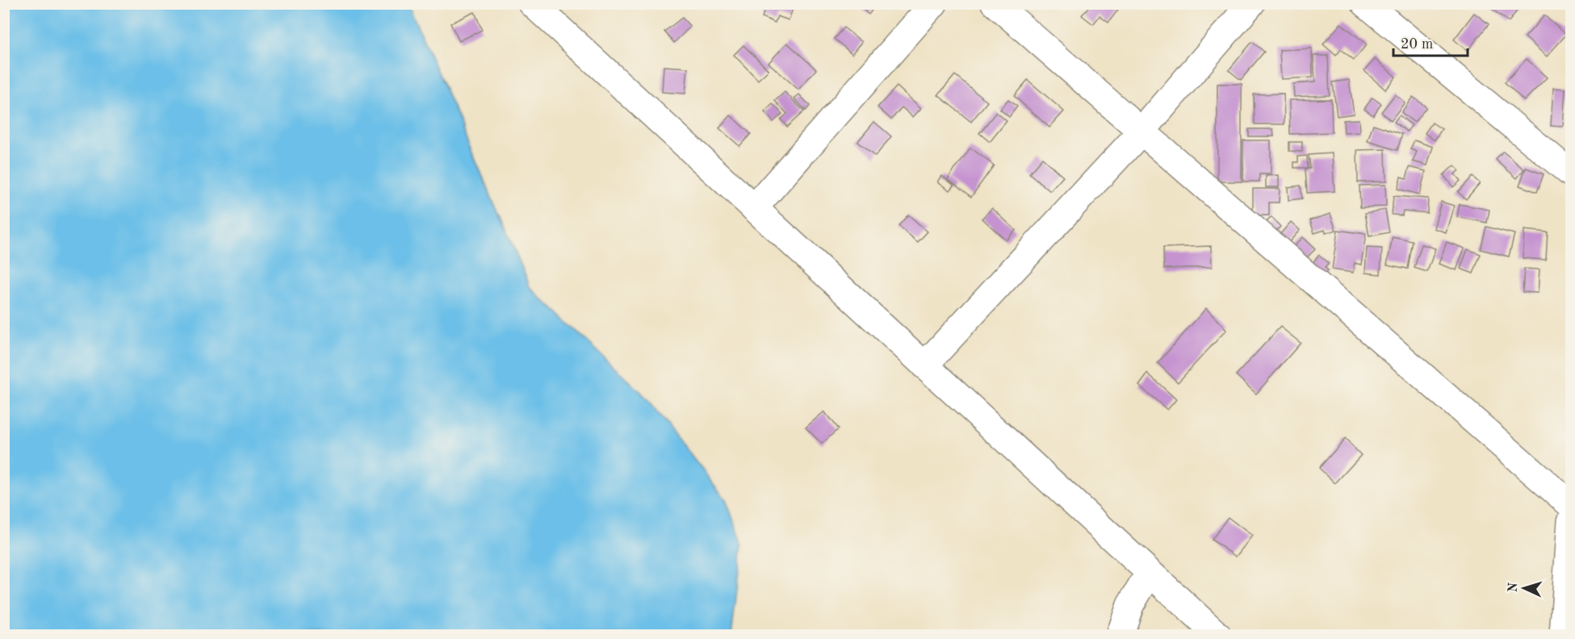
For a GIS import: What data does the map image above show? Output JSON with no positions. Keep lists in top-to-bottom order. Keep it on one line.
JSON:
{"scale_bar":"20 m","north":"left"}
